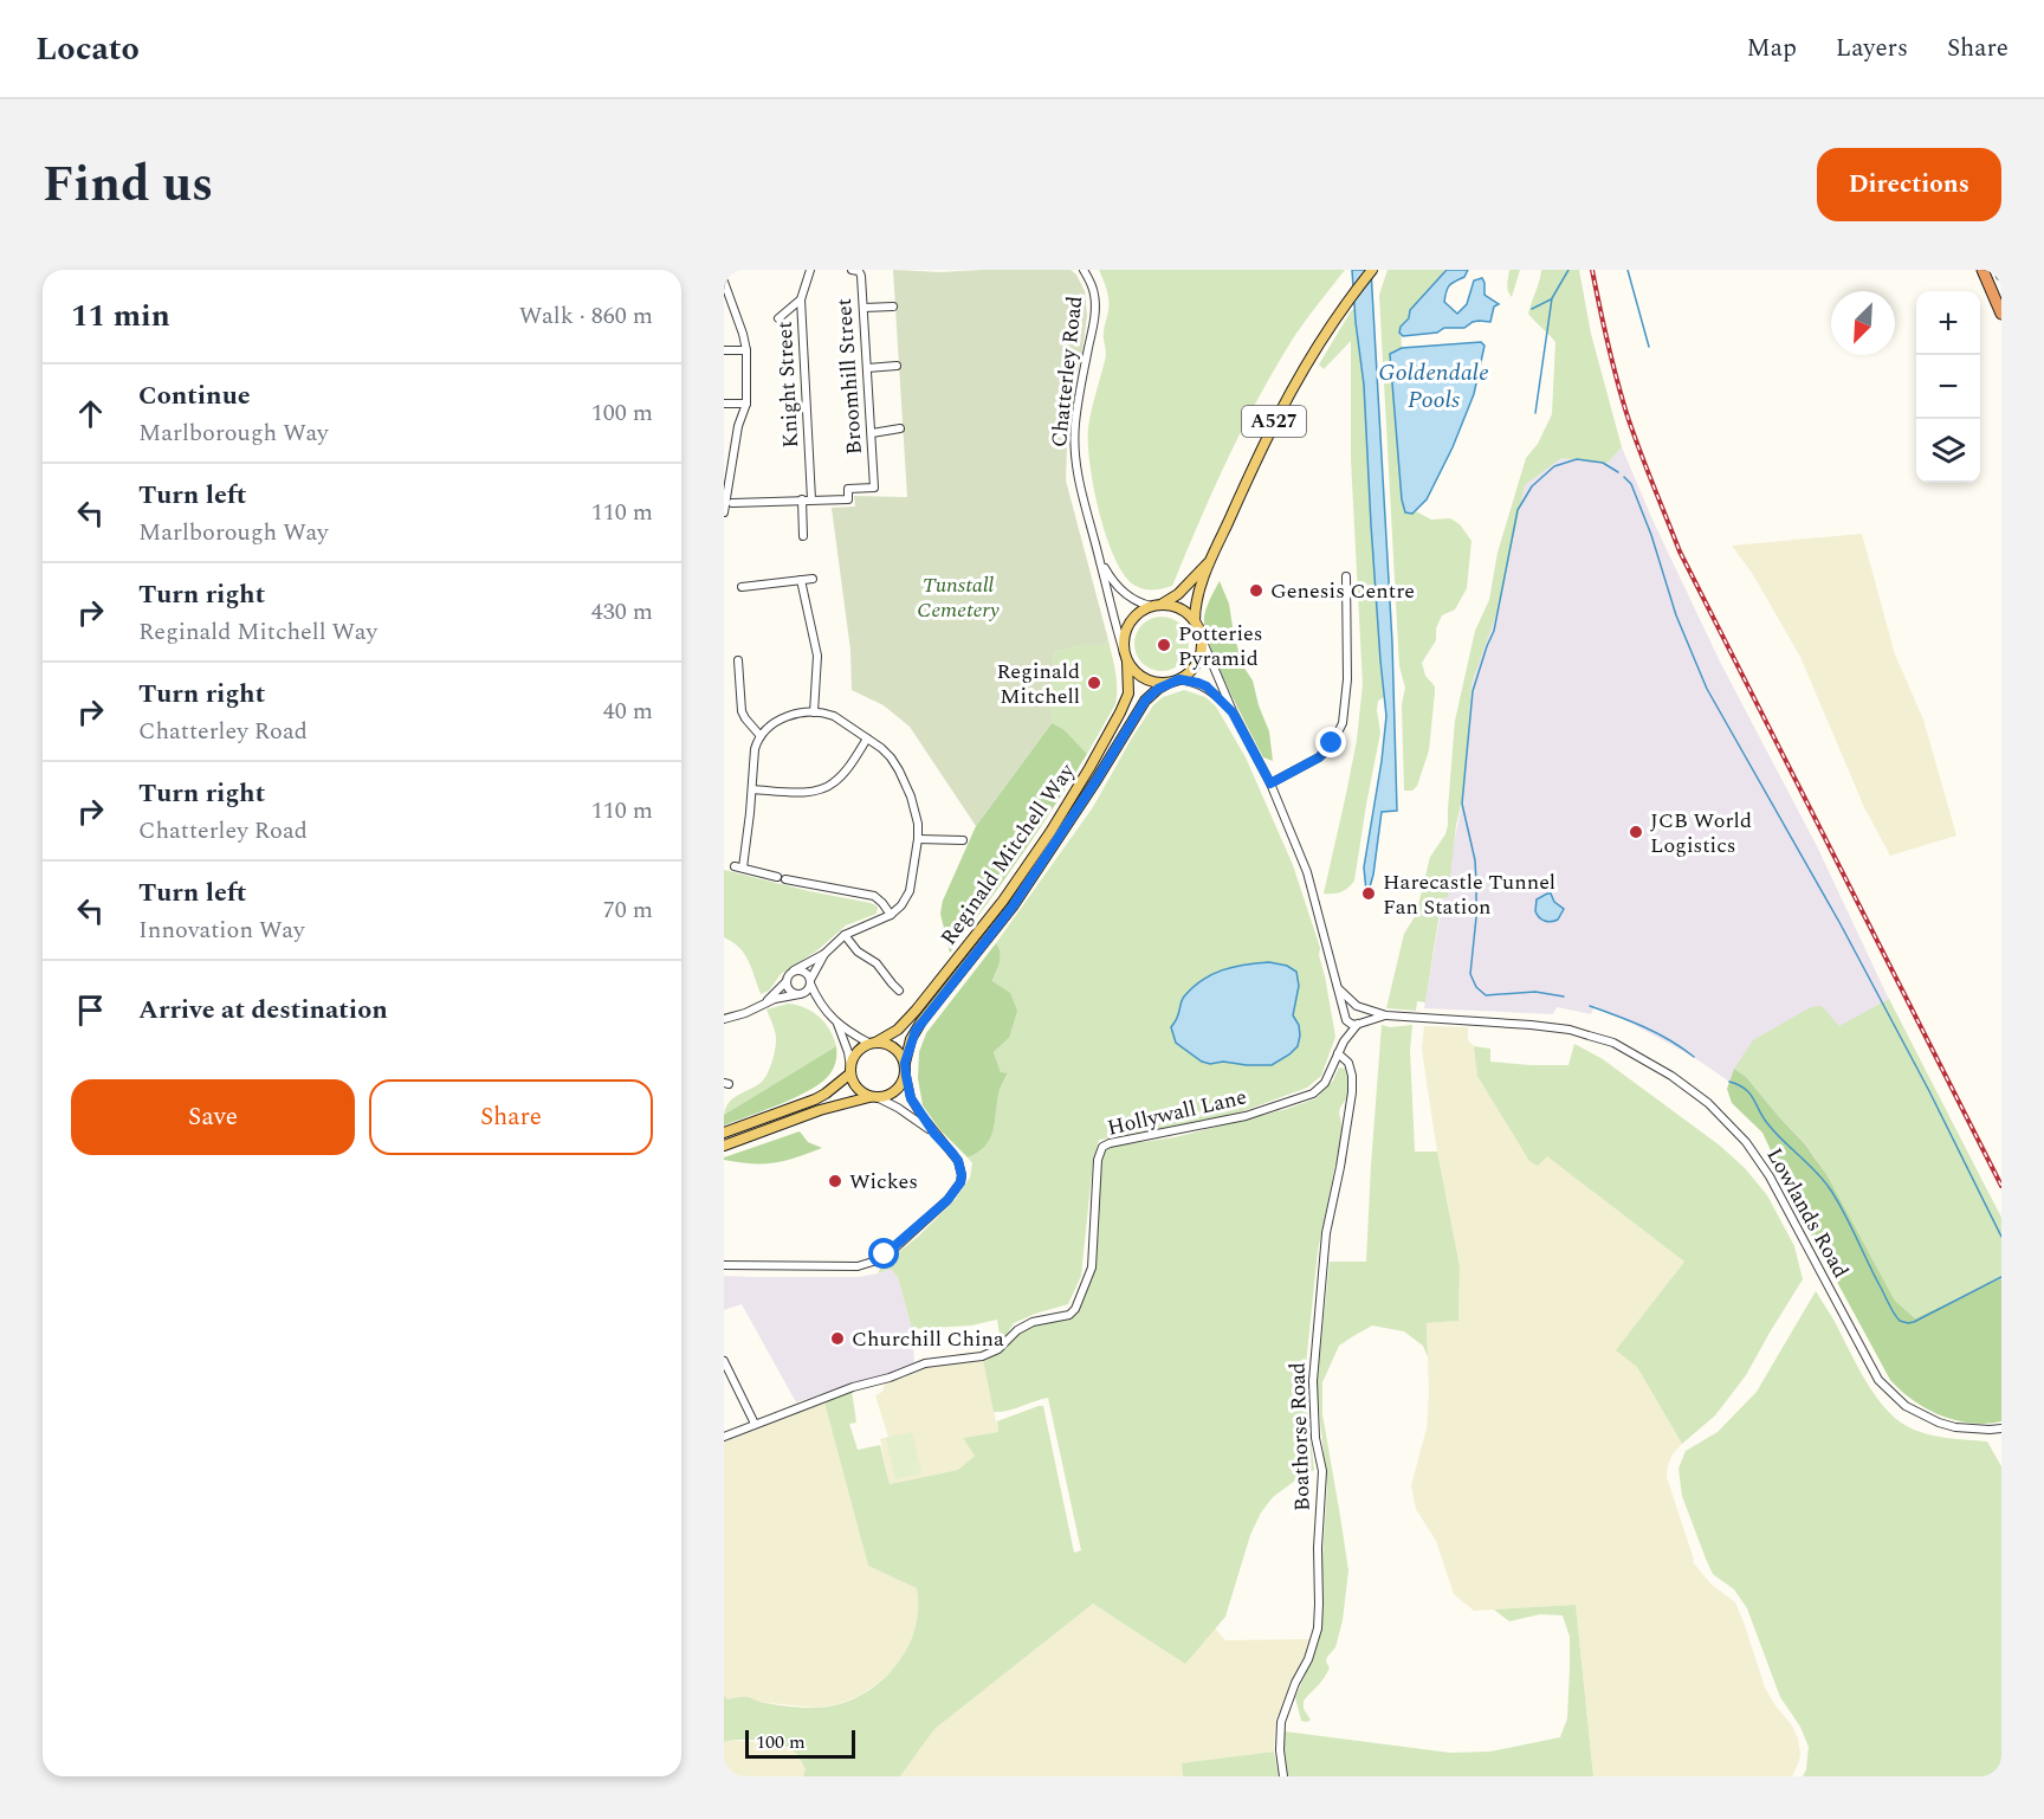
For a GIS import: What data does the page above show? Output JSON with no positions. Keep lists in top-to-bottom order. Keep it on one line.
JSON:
{"streets":{"main road":["A527","Reginald Mitchell Way"],"street":["Chatterley Road","Broomhill Street","Knight Street","Hollywall Lane","Lowlands Road","Boathorse Road"]},"crossings":[["Chatterley Road","A527"],["Chatterley Road","Reginald Mitchell Way"],["Broomhill Street","Knight Street"],["A527","Reginald Mitchell Way"],["Hollywall Lane","Lowlands Road"],["Hollywall Lane","Boathorse Road"]],"water":["Goldendale Pools"],"parks":["Tunstall Cemetery"],"places":["Genesis Centre","Potteries Pyramid","Reginald Mitchell","JCB World Logistics","Harecastle Tunnel Fan Station","Wickes","Churchill China"],"scale_bar":"100 m","north":"bottom left","page":{"header":"Locato","nav":["Map","Layers","Share"],"title":"Find us","buttons":["Directions",["Save","Share"]],"heading":["11 min","Walk · 860 m"],"map_buttons":["+","−"],"list":[["Continue","Marlborough Way","100 m"],["Turn left","Marlborough Way","110 m"],["Turn right","Reginald Mitchell Way","430 m"],["Turn right","Chatterley Road","40 m"],["Turn right","Chatterley Road","110 m"],["Turn left","Innovation Way","70 m"],"Arrive at destination"],"scale":"100 m"}}
